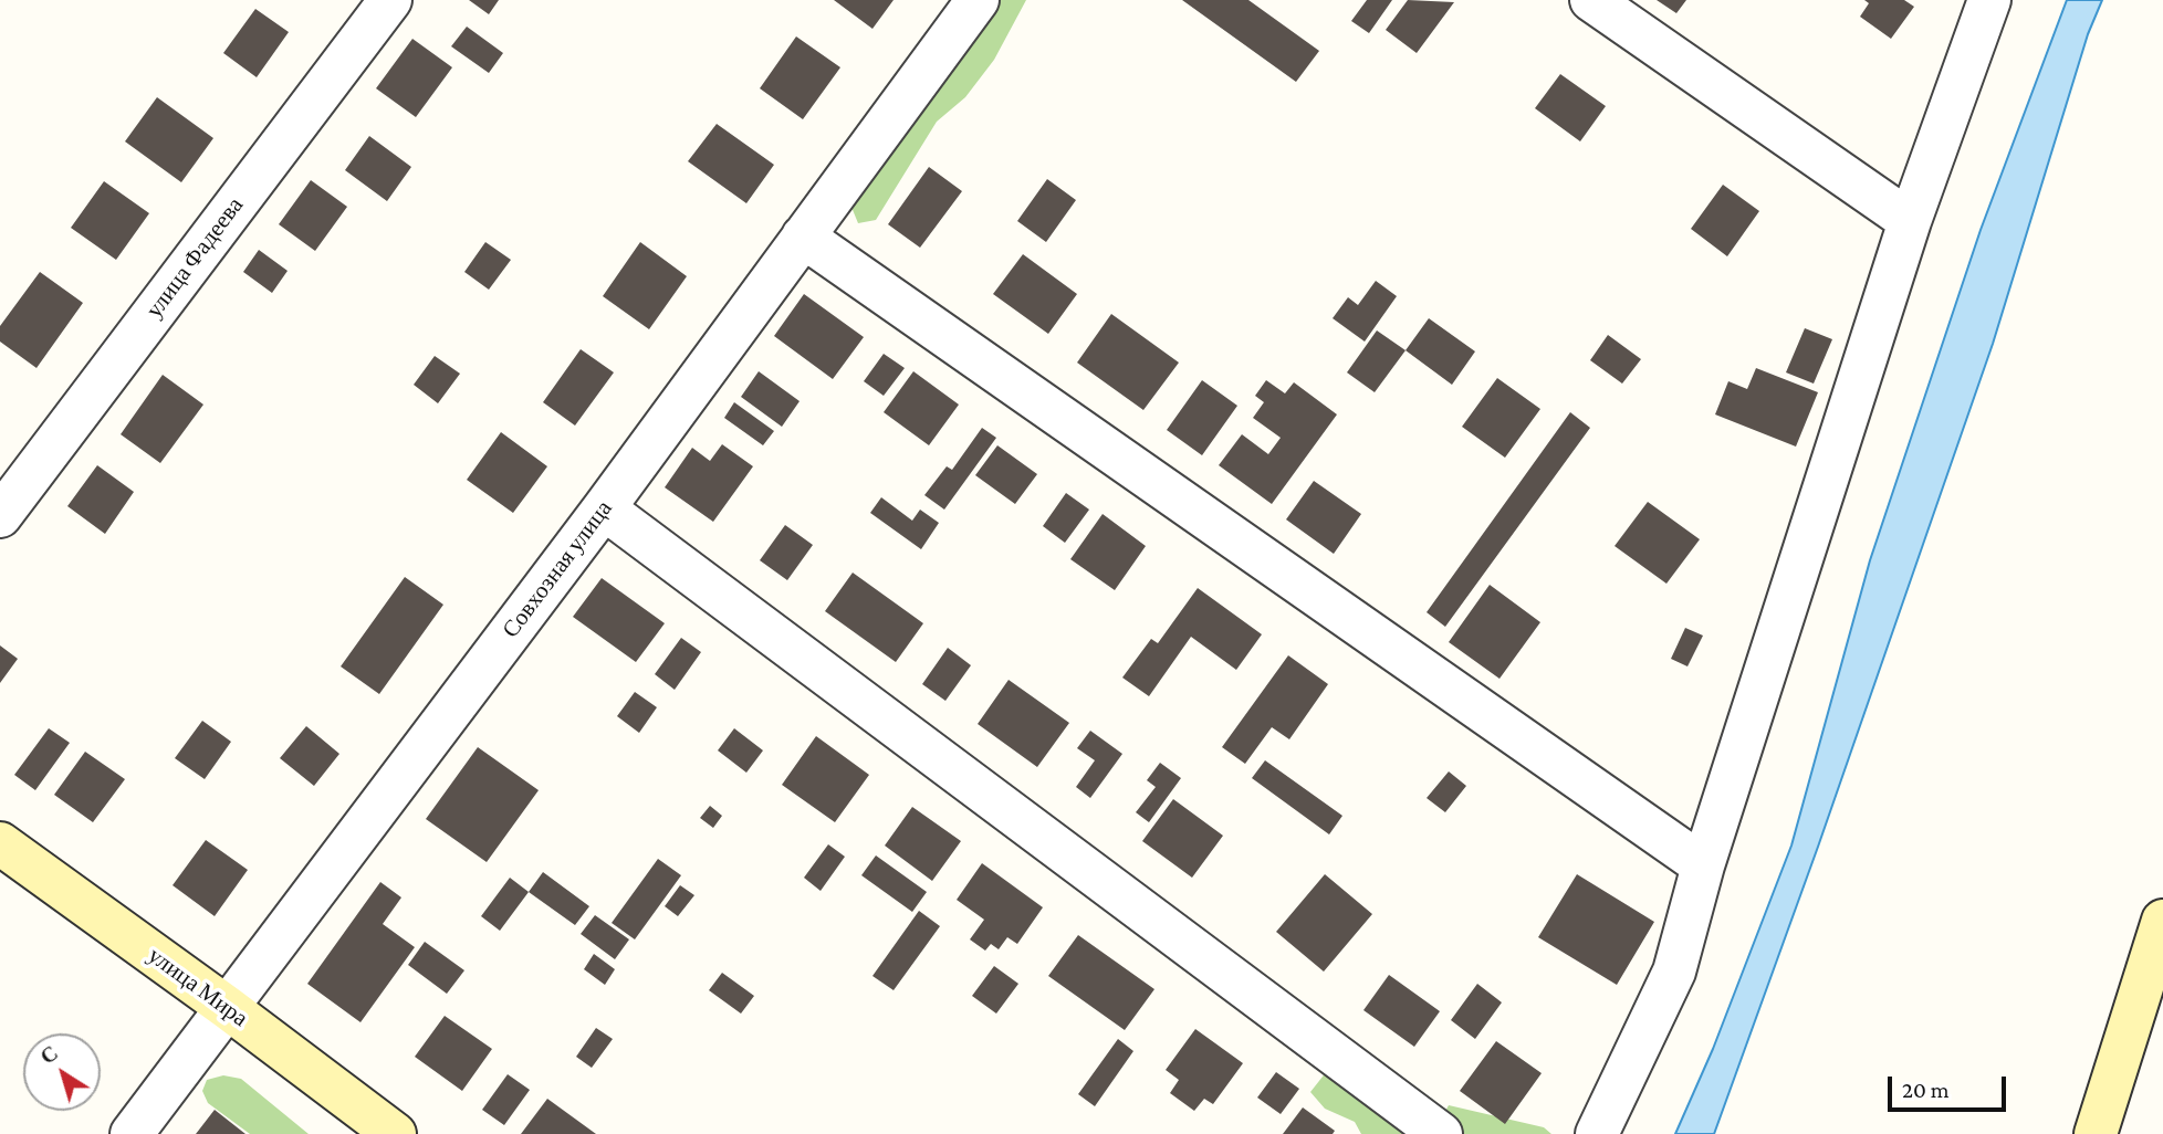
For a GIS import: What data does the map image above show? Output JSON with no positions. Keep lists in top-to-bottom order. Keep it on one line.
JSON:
{"streets":{"main road":["улица Мира"],"street":["улица Фадеева","Совхозная улица"]},"crossings":[["Совхозная улица","улица Мира"]],"scale_bar":"20 m","north":"top left"}
